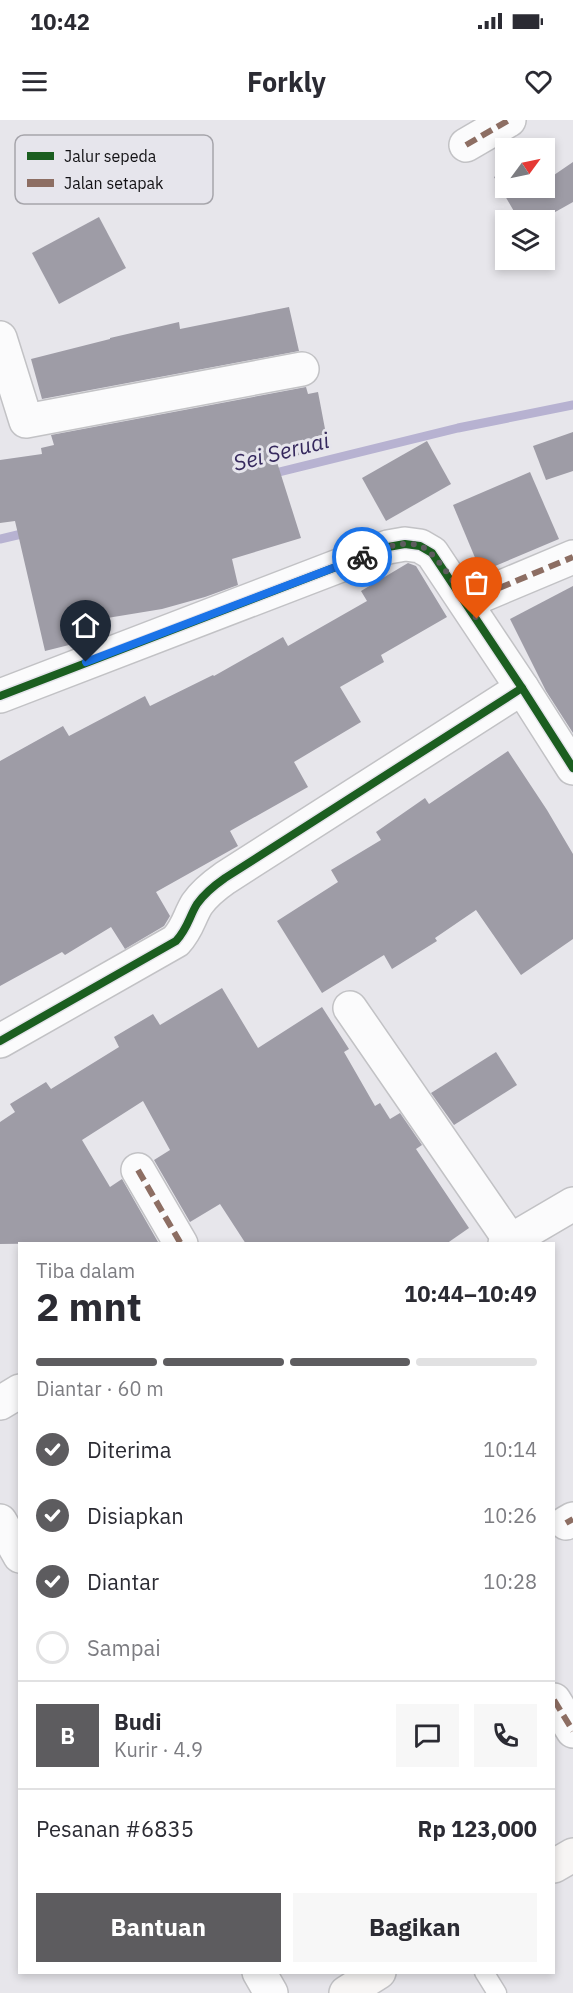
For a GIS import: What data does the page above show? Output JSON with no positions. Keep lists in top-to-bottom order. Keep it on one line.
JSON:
{"water":["Sei Seruai"],"legend":["Jalur sepeda","Jalan setapak"],"north":"top right","page":{"status":"10:42","header":"Forkly","heading":["2 mnt","Tiba dalam","10:44–10:49"],"panel":["Budi","Kurir · 4.9","Pesanan #6835","Rp 123,000"],"bar":"Diantar · 60 m","list":[["Diterima","10:14"],["Disiapkan","10:26"],["Diantar","10:28"],"Sampai"],"round":"B","buttons":["Bantuan","Bagikan"]}}
